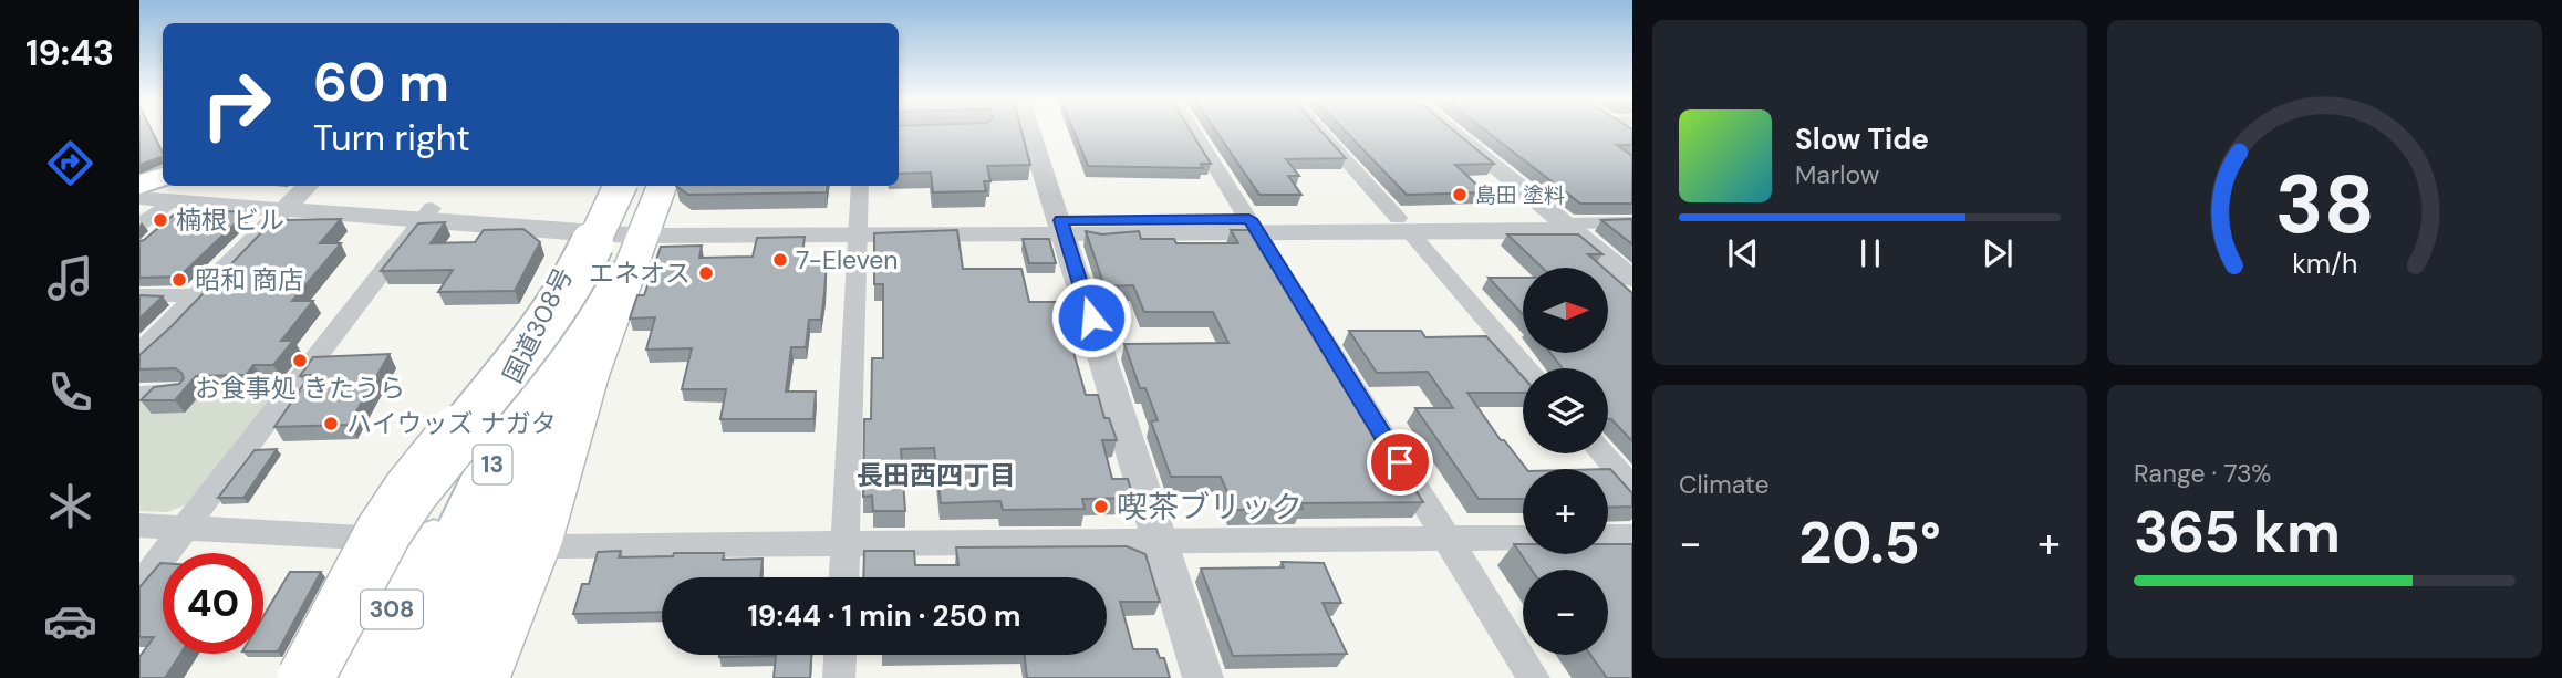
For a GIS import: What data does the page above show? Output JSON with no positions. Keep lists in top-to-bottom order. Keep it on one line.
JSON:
{"streets":{"highway":["国道308号","13","308"]},"crossings":[["国道308号","13"],["国道308号","308"]],"districts":["長田西四丁目"],"places":["島田 塗料","楠根 ビル","7-Eleven","エネオス","昭和 商店","お食事処 きたうら","ハイウッズ ナガタ","喫茶ブリック"],"north":"right","page":{"tabs":"19:43","turn":["60 m","Turn right"],"song":["Slow Tide","Marlow"],"map_buttons":["+","−"],"tile":["Climate",["Range · 73%","365 km"]],"heat":["−","20.5°","+"],"limit":"40","trip":"19:44 · 1 min · 250 m","gauge":["38","km/h"]}}
